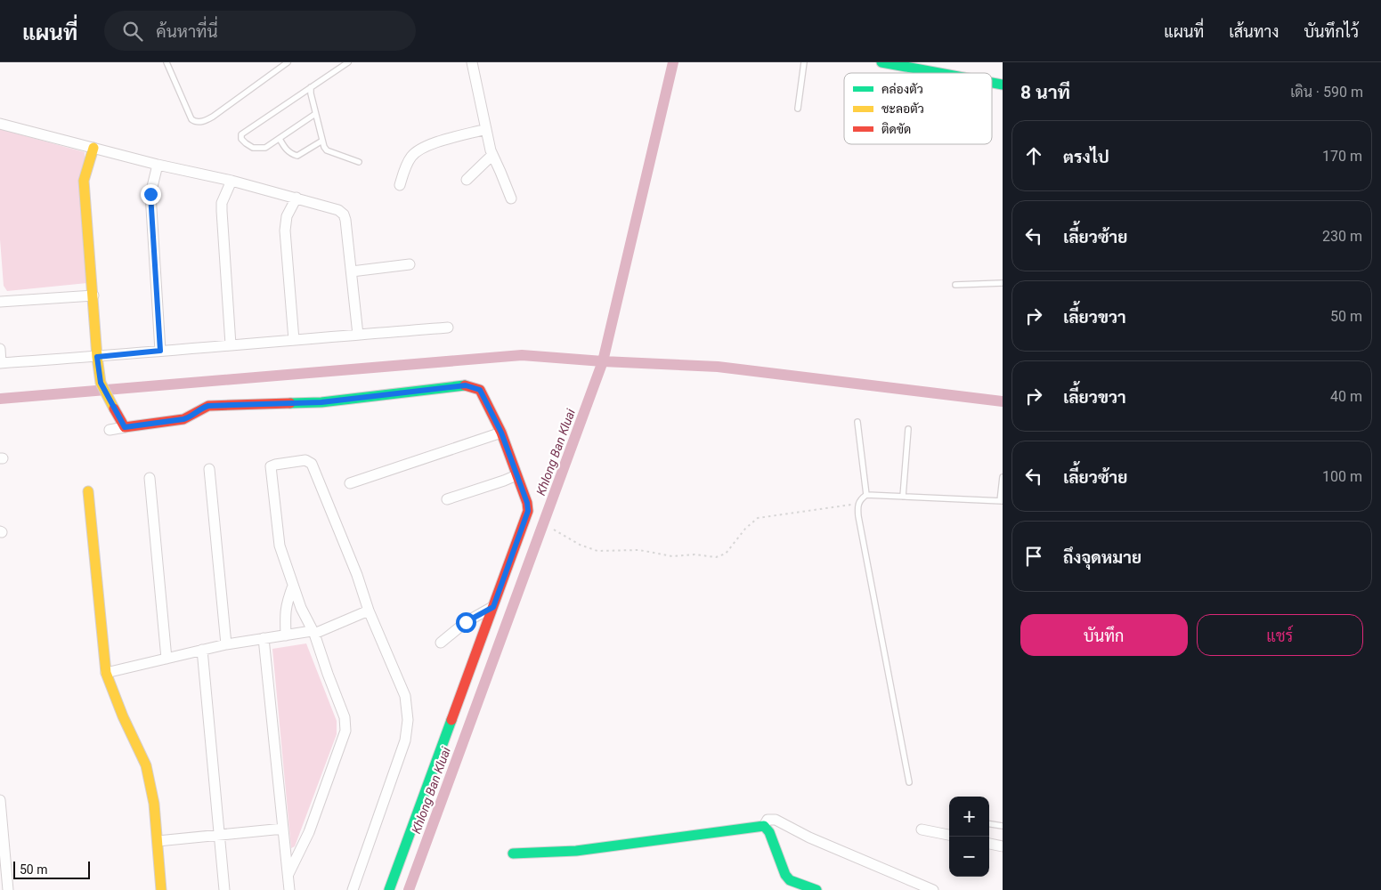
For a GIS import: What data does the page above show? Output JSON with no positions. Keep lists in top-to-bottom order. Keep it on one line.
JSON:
{"water":["Khlong Ban Kluai"],"legend":["คล่องตัว","ชะลอตัว","ติดขัด"],"scale_bar":"50 m","page":{"header":"แผนที่","search":"ค้นหาที่นี่","nav":["แผนที่","เส้นทาง","บันทึกไว้"],"heading":["8 นาที","เดิน · 590 m"],"list":[["ตรงไป","170 m"],["เลี้ยวซ้าย","230 m"],["เลี้ยวขวา","50 m"],["เลี้ยวขวา","40 m"],["เลี้ยวซ้าย","100 m"],"ถึงจุดหมาย"],"buttons":["บันทึก","แชร์"],"map_buttons":["+","−"],"scale":"50 m"}}
